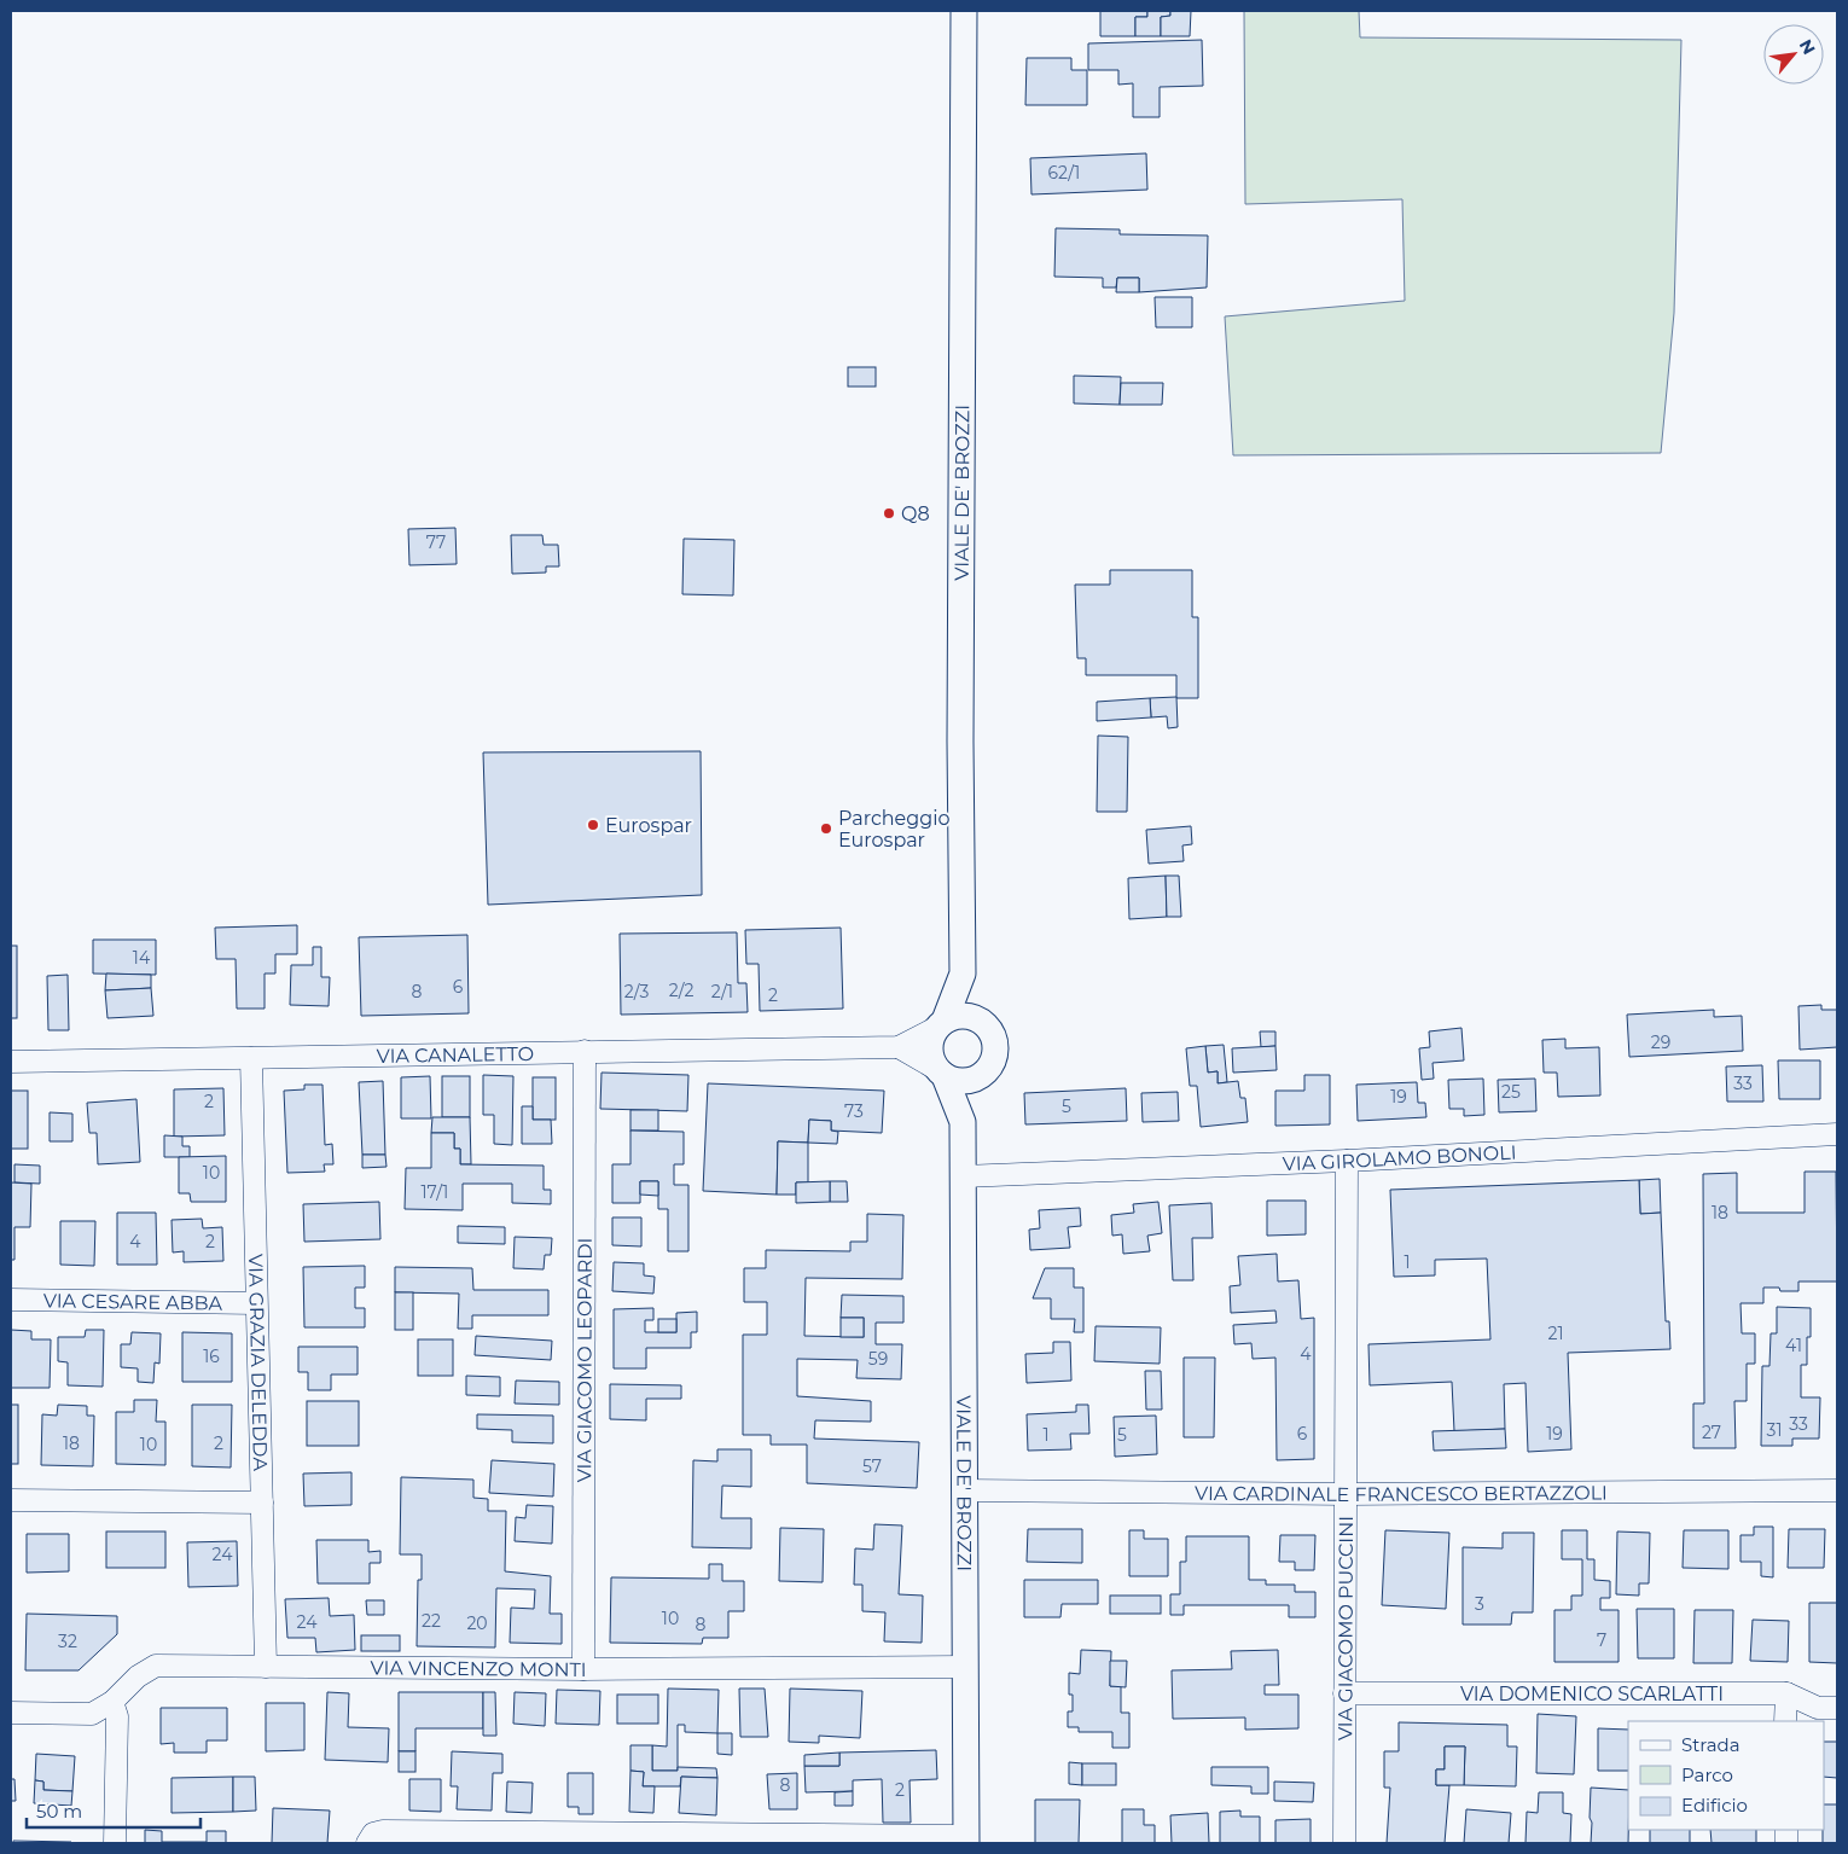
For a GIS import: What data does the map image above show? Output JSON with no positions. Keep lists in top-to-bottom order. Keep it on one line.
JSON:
{"streets":{"street":["VIALE DE' BROZZI","VIA CANALETTO","VIA GIROLAMO BONOLI","VIA CESARE ABBA","VIA GIACOMO LEOPARDI","VIA GRAZIA DELEDDA","VIA CARDINALE FRANCESCO BERTAZZOLI","VIA GIACOMO PUCCINI","VIA VINCENZO MONTI","VIA DOMENICO SCARLATTI"]},"crossings":[["VIALE DE' BROZZI","VIA CANALETTO"],["VIALE DE' BROZZI","VIA GIROLAMO BONOLI"],["VIALE DE' BROZZI","VIA CARDINALE FRANCESCO BERTAZZOLI"],["VIALE DE' BROZZI","VIA VINCENZO MONTI"],["VIA CANALETTO","VIA GIACOMO LEOPARDI"],["VIA CANALETTO","VIA GRAZIA DELEDDA"],["VIA GIROLAMO BONOLI","VIA GIACOMO PUCCINI"],["VIA CESARE ABBA","VIA GRAZIA DELEDDA"],["VIA GIACOMO LEOPARDI","VIA VINCENZO MONTI"],["VIA GRAZIA DELEDDA","VIA VINCENZO MONTI"],["VIA CARDINALE FRANCESCO BERTAZZOLI","VIA GIACOMO PUCCINI"],["VIA GIACOMO PUCCINI","VIA DOMENICO SCARLATTI"]],"places":["Q8","Eurospar","Parcheggio Eurospar"],"house_numbers":["62/1","77","14","6","2/2","8","2/3","2/1","2","29","33","25","19","2","5","73","10","17/1","18","4","2","1","21","41","4","16","59","33","31","27","6","19","1","5","18","2","10","57","24","3","10","22","24","20","8","7","32","8","2"],"legend":["Strada","Parco","Edificio"],"scale_bar":"50 m","north":"top right"}
